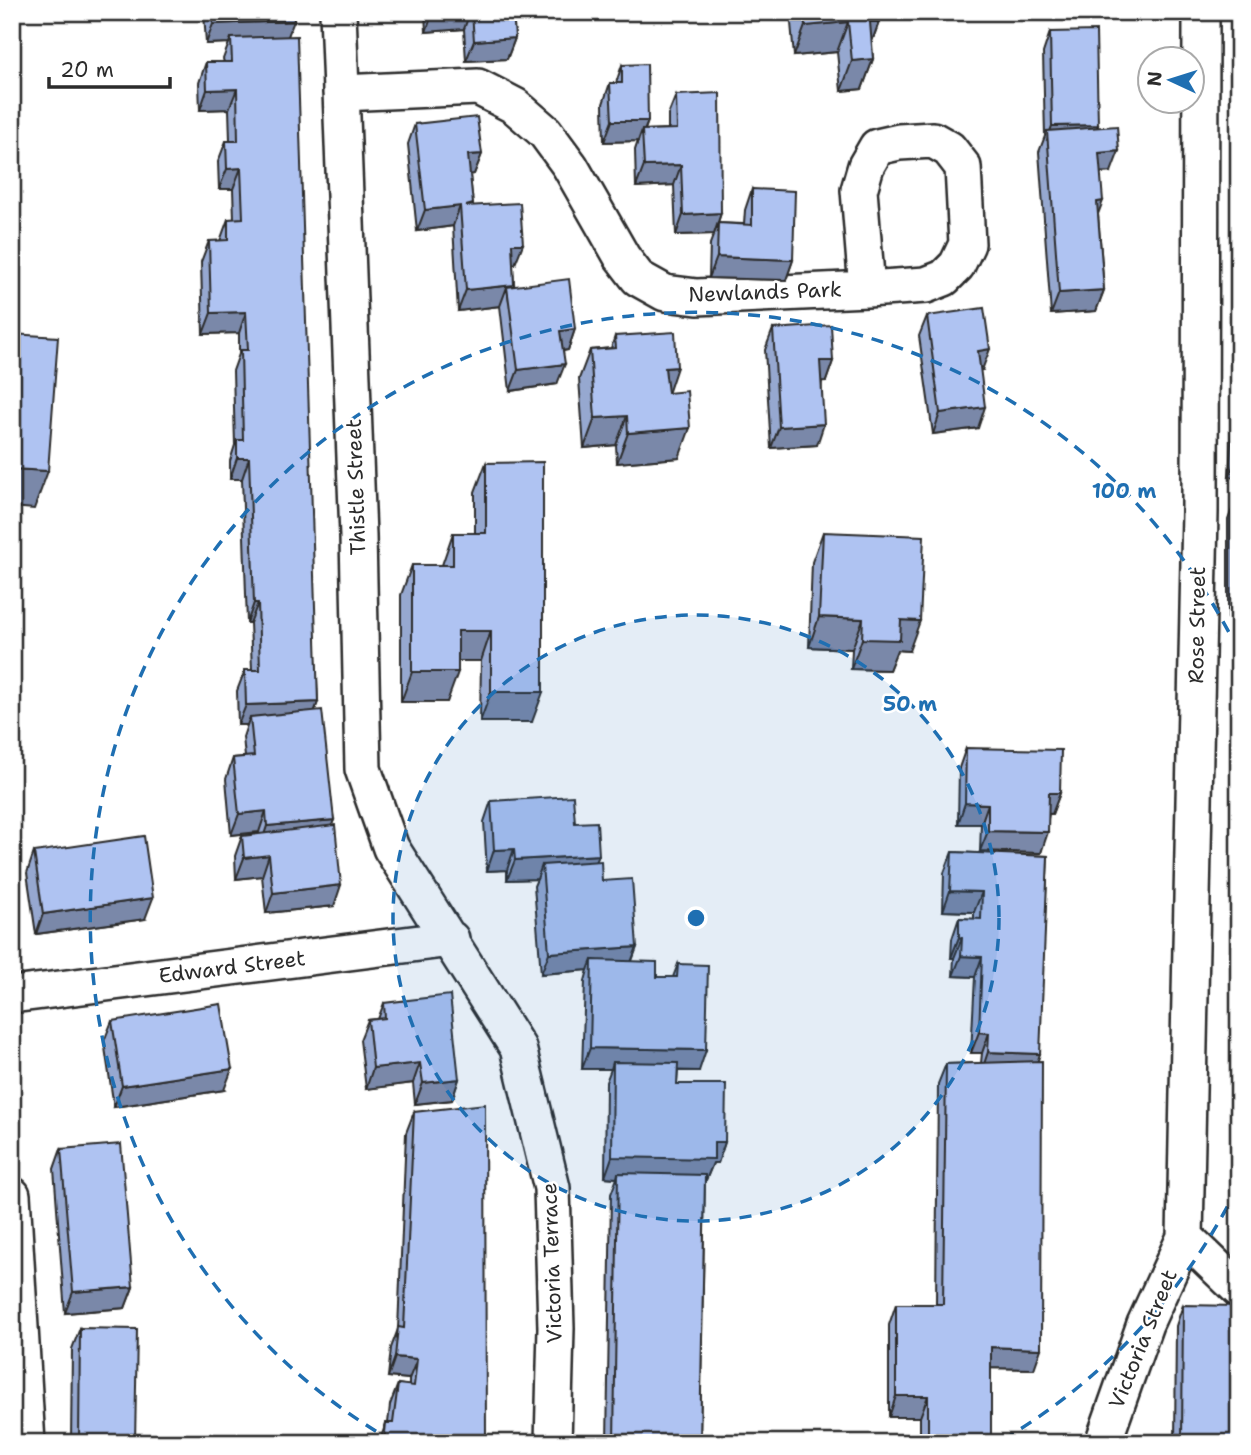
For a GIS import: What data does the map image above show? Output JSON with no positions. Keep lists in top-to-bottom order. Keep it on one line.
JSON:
{"streets":{"street":["Newlands Park","Thistle Street","Rose Street","Edward Street","Victoria Terrace","Victoria Street"]},"crossings":[["Newlands Park","Thistle Street"],["Thistle Street","Edward Street"],["Thistle Street","Victoria Terrace"],["Rose Street","Victoria Street"],["Edward Street","Victoria Terrace"]],"scale_bar":"20 m","north":"left","rings":["100 m","50 m"]}
